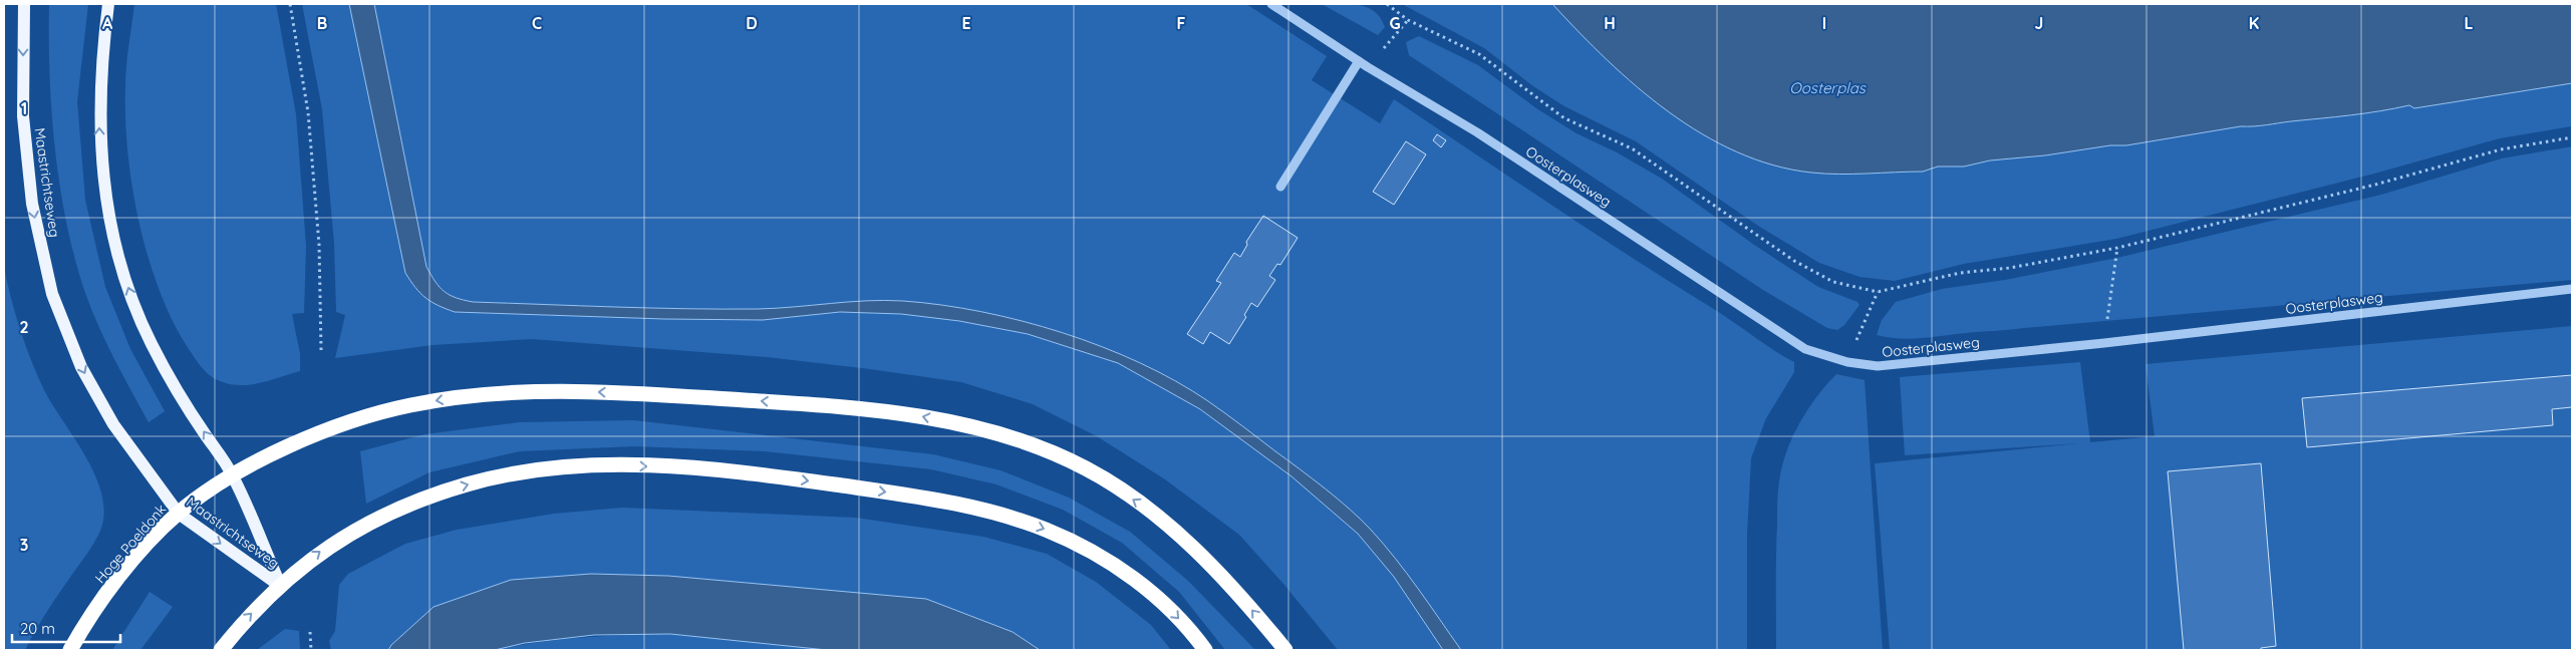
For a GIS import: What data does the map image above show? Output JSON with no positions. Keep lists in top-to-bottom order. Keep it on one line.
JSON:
{"streets":{"highway":["Hoge Poeldonk"],"main road":["Maastrichtseweg"],"street":["Oosterplasweg"]},"crossings":[["Maastrichtseweg","Hoge Poeldonk"]],"water":["Oosterplas"],"scale_bar":"20 m","grid":{"columns":["A","B","C","D","E","F","G","H","I","J","K","L"],"rows":["1","2","3"]}}
